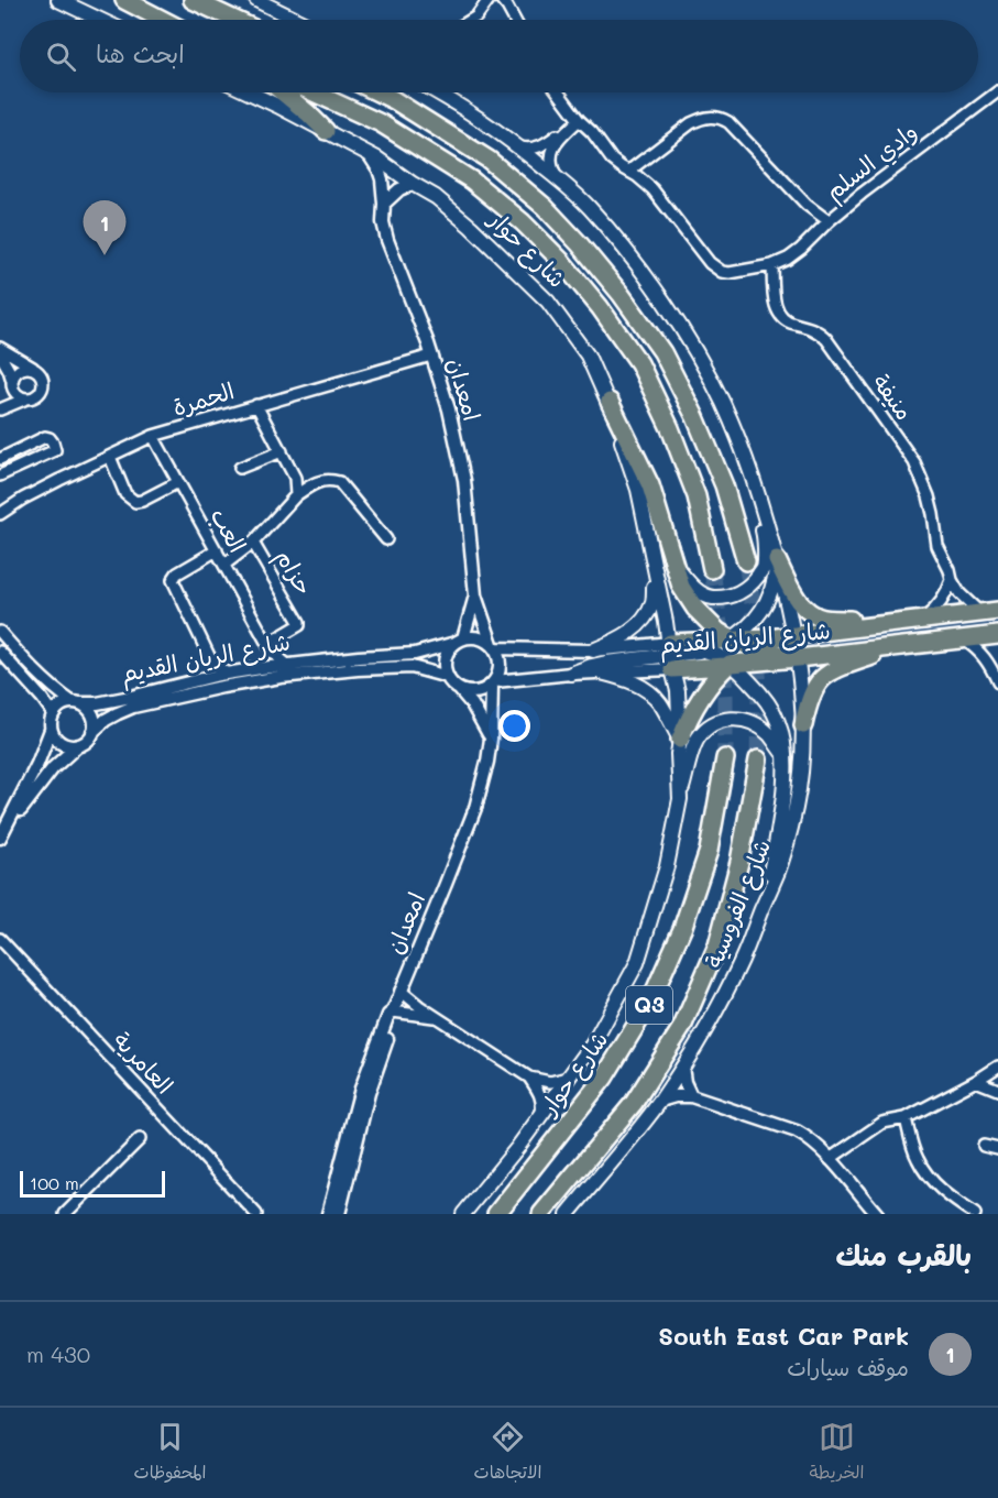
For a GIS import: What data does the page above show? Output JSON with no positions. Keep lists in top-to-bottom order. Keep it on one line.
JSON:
{"streets":{"highway":["شارع حوار","شارع الريان القديم","Q3"],"main road":["شارع الفروسية"],"street":["وادي السلم","امعدان","منيفة","الحمرة","العب","حزام","العامرية"]},"crossings":[["وادي السلم","منيفة"],["شارع حوار","امعدان"],["امعدان","الحمرة"],["امعدان","شارع الريان القديم"],["منيفة","شارع الريان القديم"],["الحمرة","العب"],["العب","حزام"],["العب","شارع الريان القديم"],["شارع الريان القديم","شارع الفروسية"]],"scale_bar":"100 m","page":{"search":"ابحث هنا","pins":"1","scale":"100 m","heading":"بالقرب منك","list":[{"mark":"1","name":"South East Car Park","note":"موقف سيارات","value":"430 m"}],"nav":["الخريطة","الاتجاهات","المحفوظات"]}}
